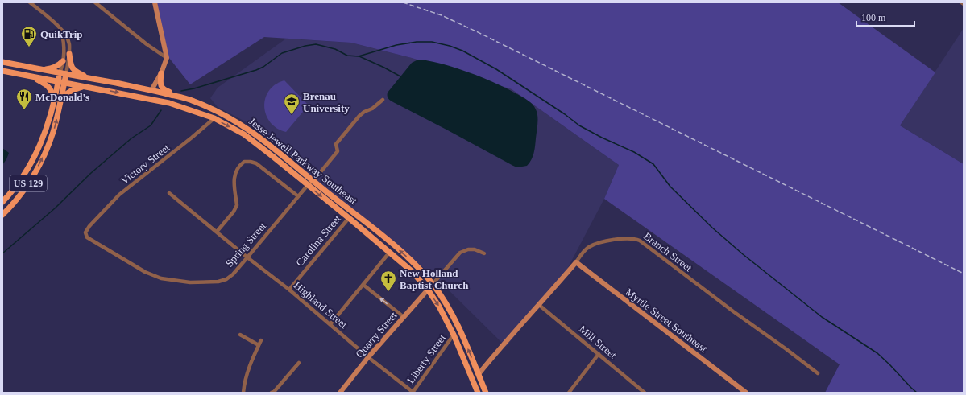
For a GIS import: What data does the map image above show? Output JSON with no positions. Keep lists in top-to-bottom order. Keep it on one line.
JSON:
{"streets":{"main road":["Jesse Jewell Parkway Southeast","US 129"],"street":["Victory Street","Carolina Street","Spring Street","Branch Street","Highland Street","Myrtle Street Southeast","Quarry Street","Mill Street","Liberty Street"]},"crossings":[["Jesse Jewell Parkway Southeast","Victory Street"],["Jesse Jewell Parkway Southeast","US 129"],["Jesse Jewell Parkway Southeast","Carolina Street"],["Jesse Jewell Parkway Southeast","Spring Street"],["Jesse Jewell Parkway Southeast","Branch Street"],["Jesse Jewell Parkway Southeast","Quarry Street"],["Jesse Jewell Parkway Southeast","Liberty Street"],["Victory Street","Spring Street"],["Carolina Street","Highland Street"],["Spring Street","Highland Street"],["Branch Street","Myrtle Street Southeast"],["Branch Street","Mill Street"],["Highland Street","Quarry Street"],["Highland Street","Liberty Street"]],"places":{"fuel station":["QuikTrip"],"restaurant":["McDonald's"],"school or university":["Brenau University"],"church":["New Holland Baptist Church"]},"scale_bar":"100 m"}
